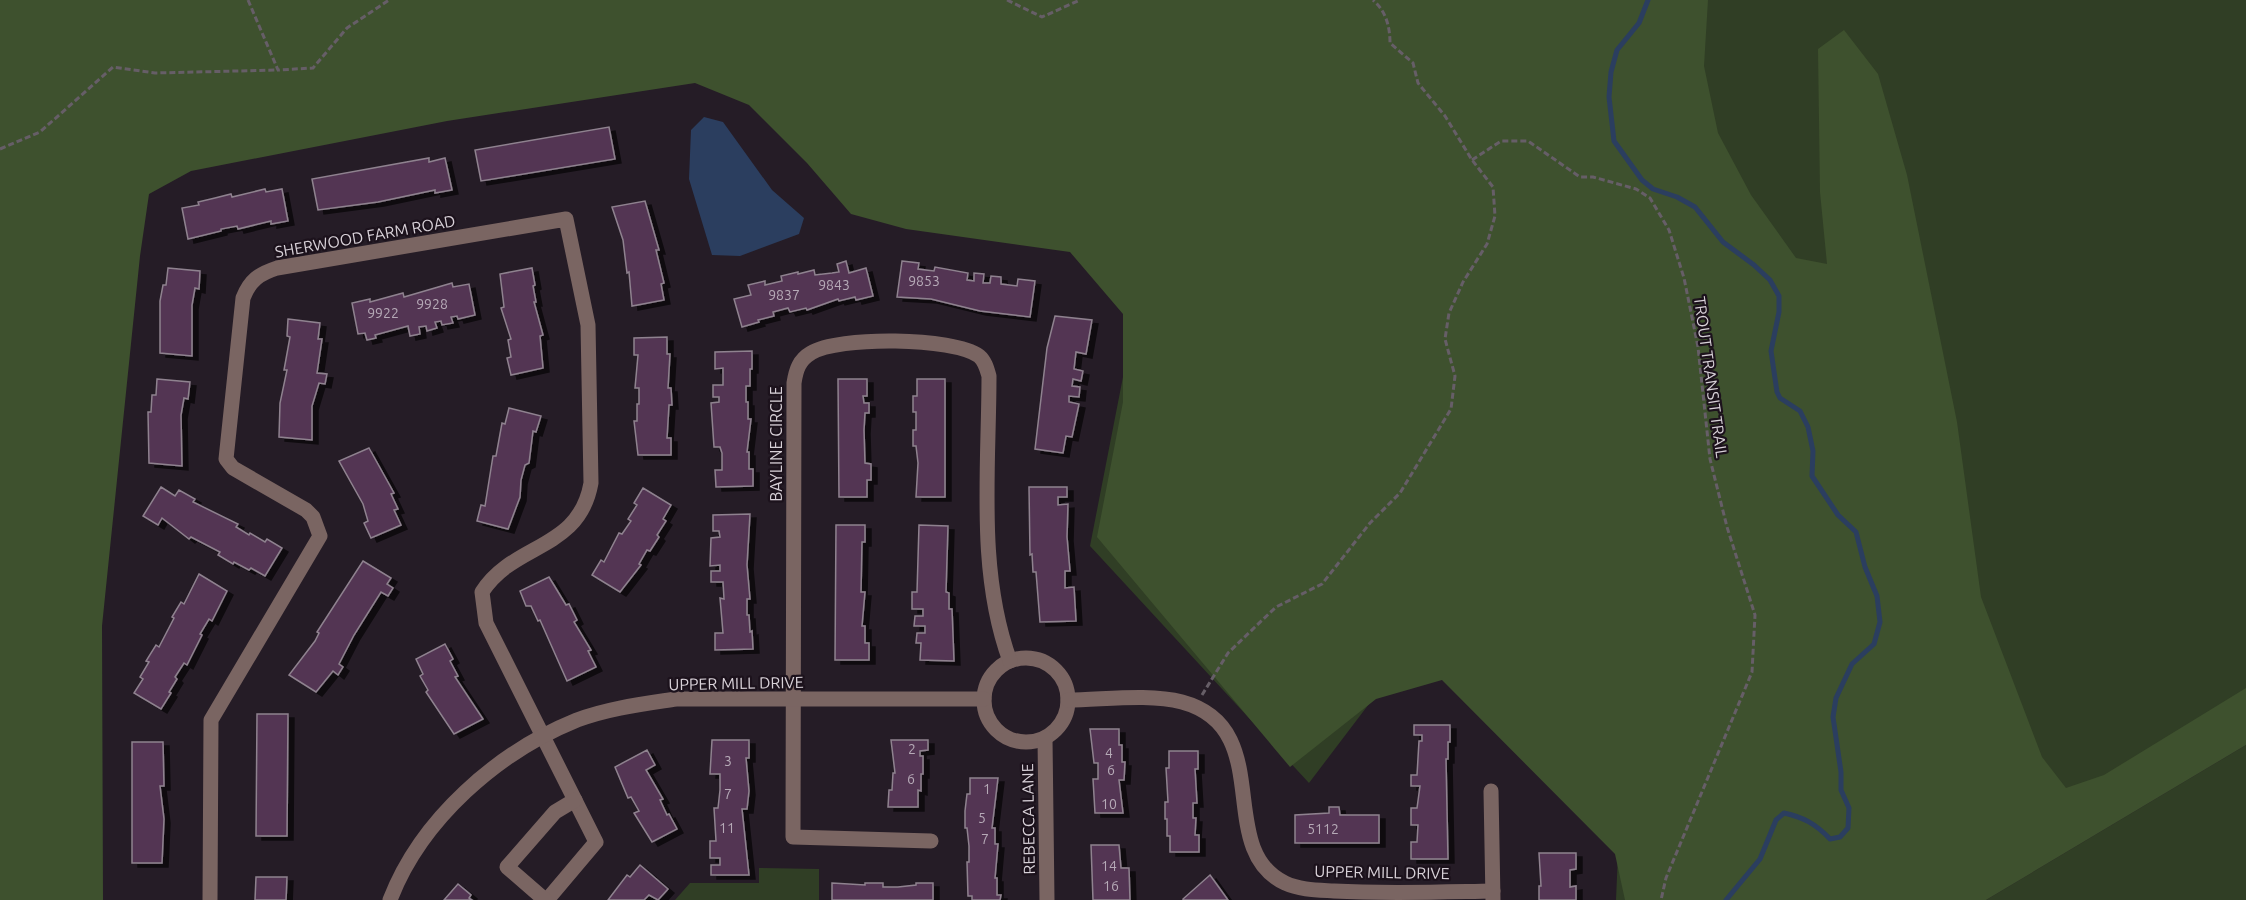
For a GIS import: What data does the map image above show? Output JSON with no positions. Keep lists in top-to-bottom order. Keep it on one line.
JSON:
{"streets":{"street":["SHERWOOD FARM ROAD","BAYLINE CIRCLE","UPPER MILL DRIVE","REBECCA LANE"],"path":["TROUT TRANSIT TRAIL"]},"crossings":[["SHERWOOD FARM ROAD","UPPER MILL DRIVE"],["BAYLINE CIRCLE","UPPER MILL DRIVE"],["BAYLINE CIRCLE","REBECCA LANE"],["UPPER MILL DRIVE","REBECCA LANE"]],"house_numbers":["9853","9843","9837","9928","9922","2","4","3","6","6","1","7","10","5","11","5112","7","14","16"]}
